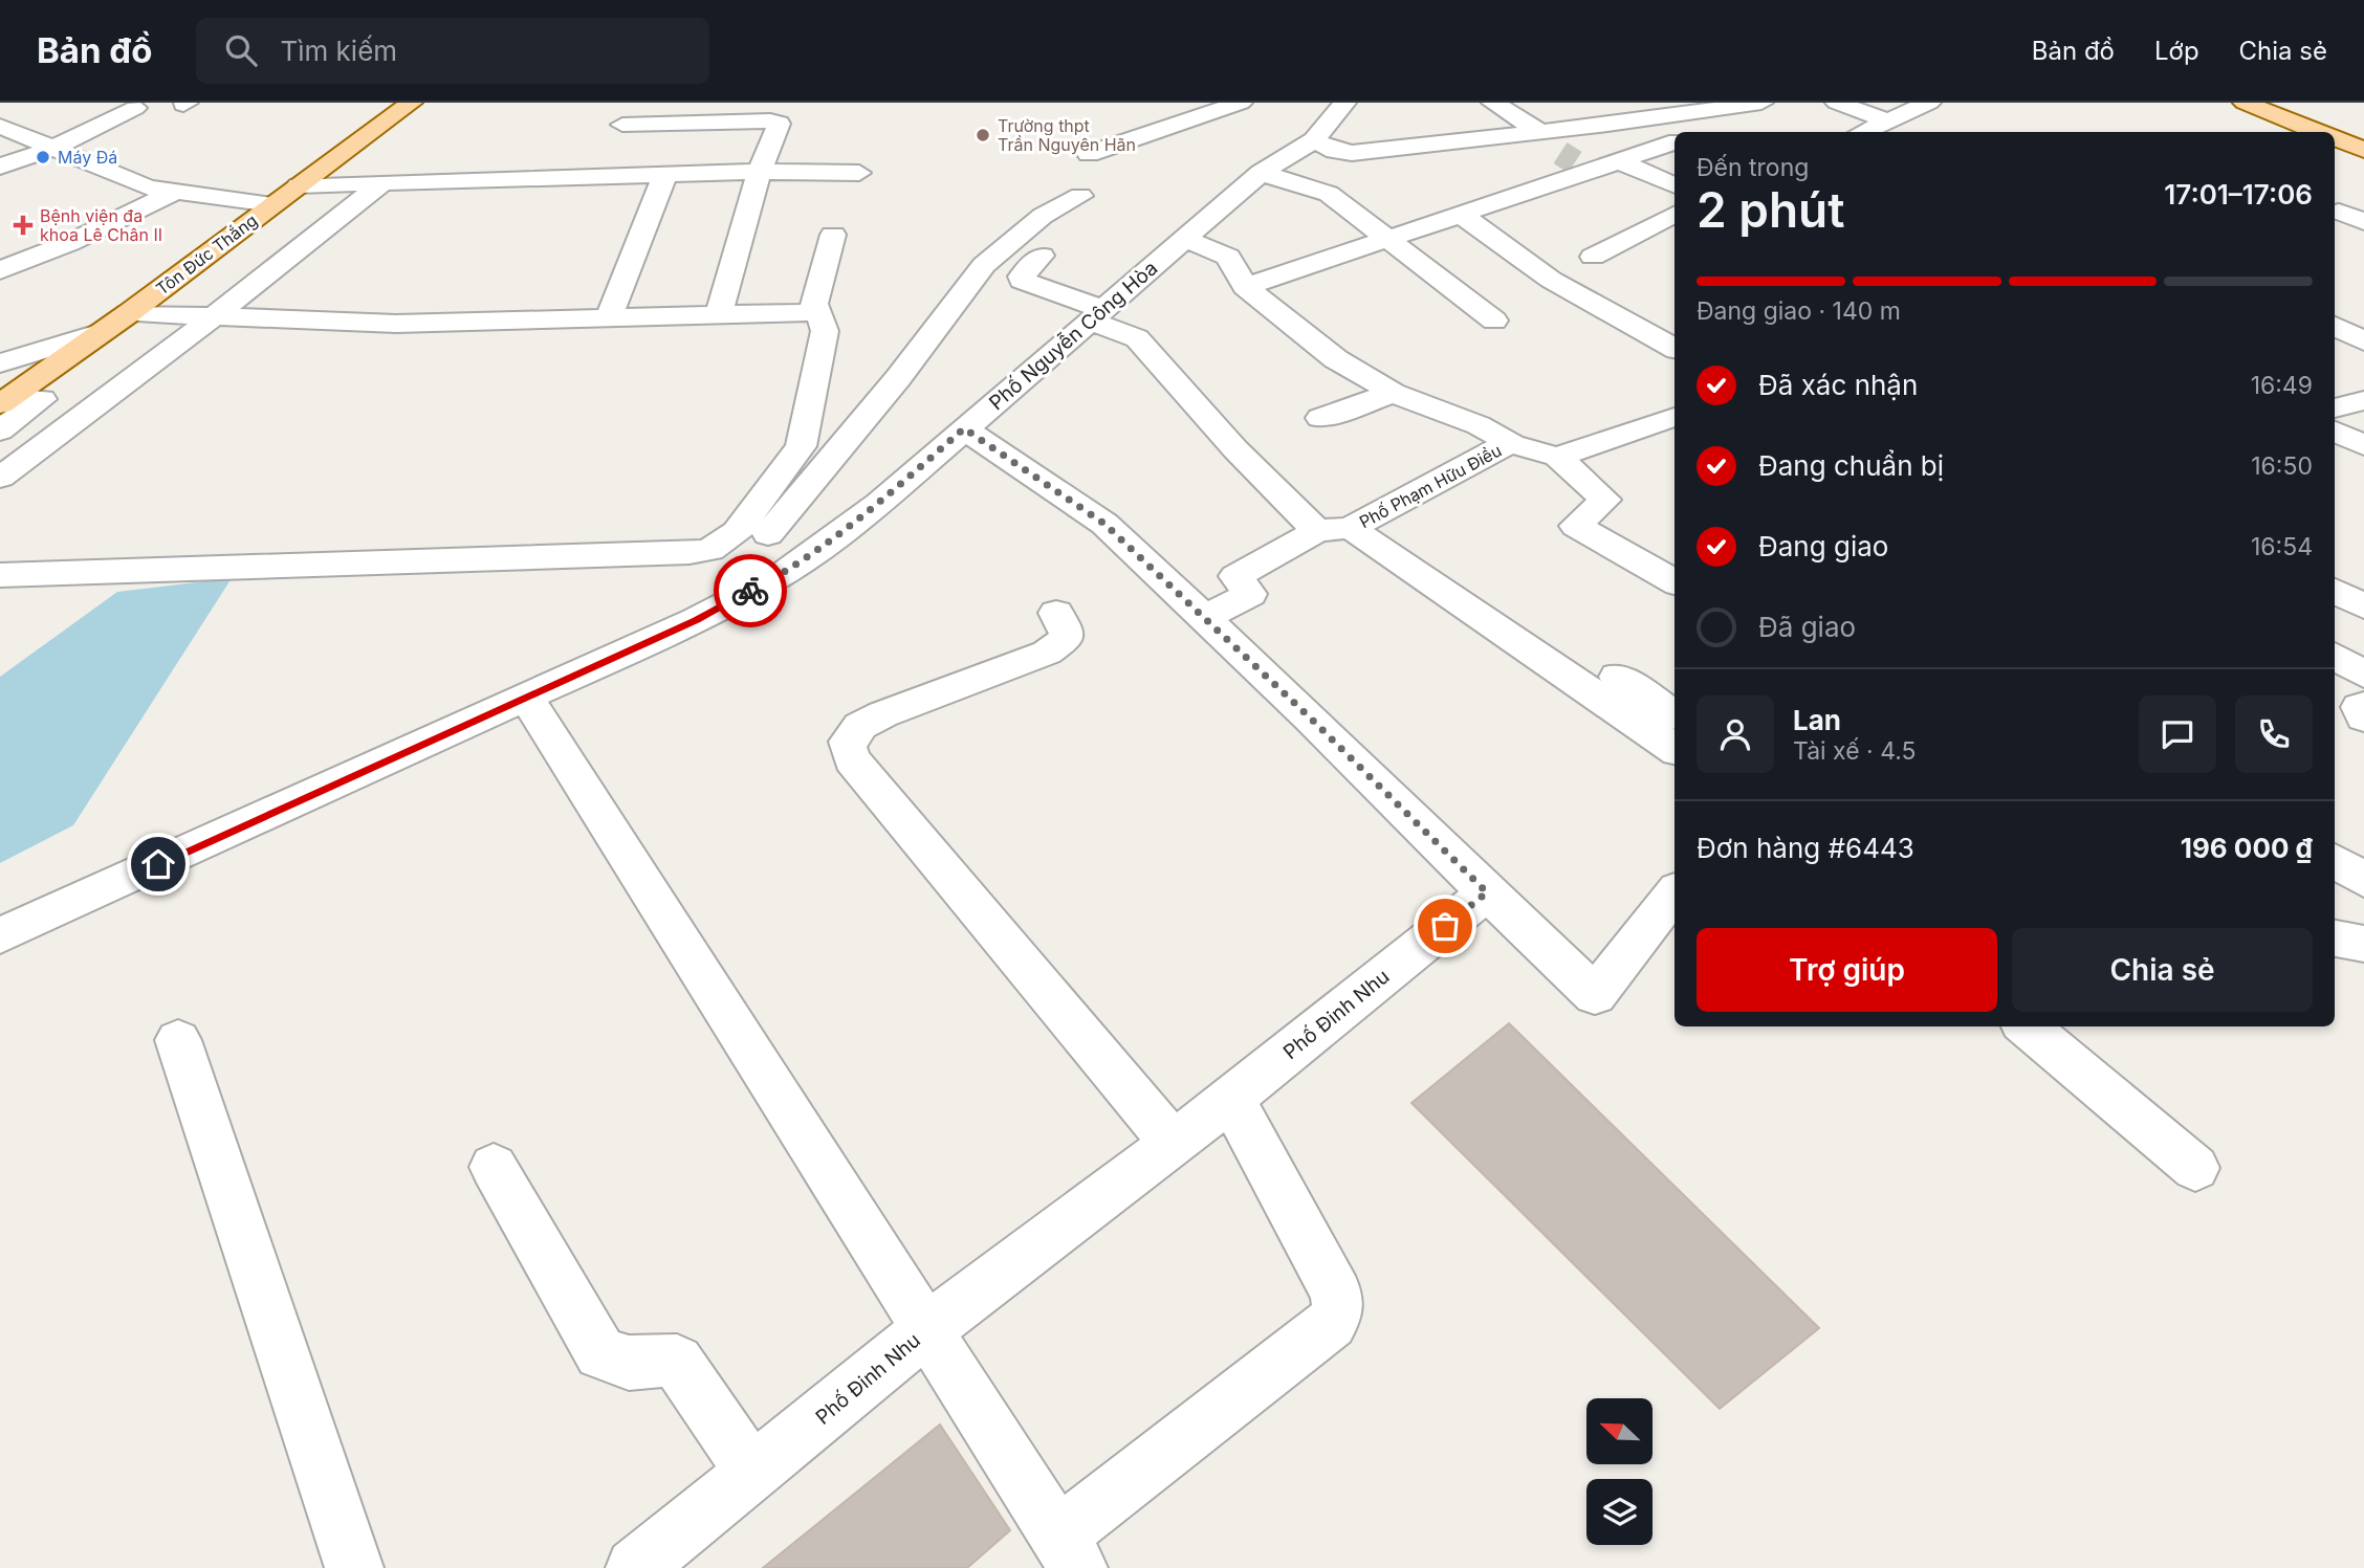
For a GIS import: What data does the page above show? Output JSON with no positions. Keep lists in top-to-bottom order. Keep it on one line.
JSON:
{"streets":{"main road":["Tôn Đức Thắng"],"street":["Phố Nguyễn Công Hòa","Phố Phạm Hữu Điều","Phố Đinh Nhu"]},"places":{"other":["Trường thpt Trần Nguyên Hãn","Máy Đá"],"health":["Bệnh viện đa khoa Lê Chân II"]},"north":"top left","page":{"header":"Bản đồ","search":"Tìm kiếm","nav":["Bản đồ","Lớp","Chia sẻ"],"heading":["2 phút","Đến trong","17:01–17:06"],"panel":["Lan","Tài xế · 4.5","Đơn hàng #6443","196 000 ₫"],"bar":"Đang giao · 140 m","list":[["Đã xác nhận","16:49"],["Đang chuẩn bị","16:50"],["Đang giao","16:54"],"Đã giao"],"buttons":["Trợ giúp","Chia sẻ"]}}
